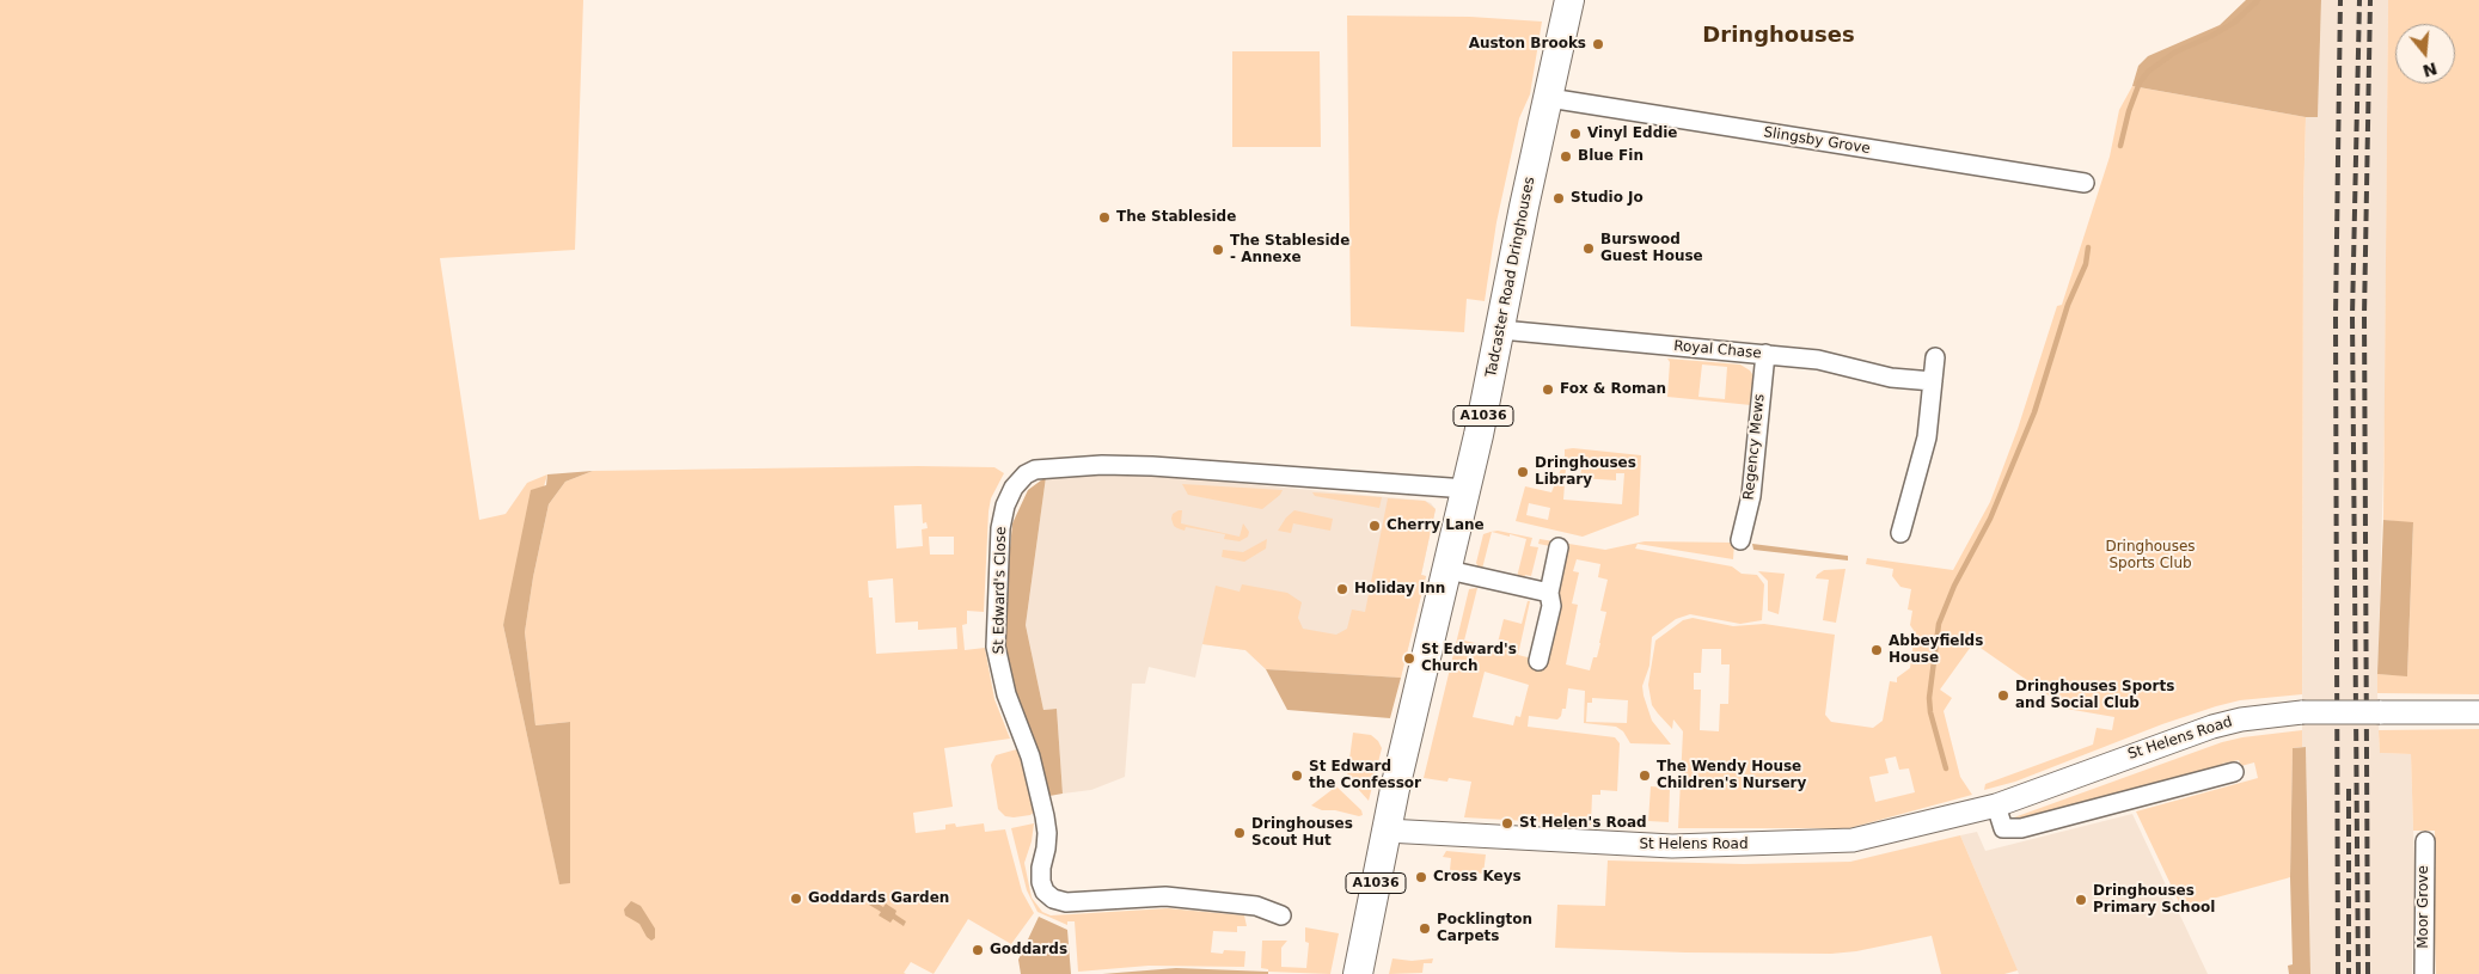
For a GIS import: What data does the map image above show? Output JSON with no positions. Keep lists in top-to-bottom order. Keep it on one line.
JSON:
{"streets":{"main road":["Tadcaster Road Dringhouses","A1036"],"street":["Slingsby Grove","Royal Chase","Regency Mews","St Edward's Close","St Helens Road","Moor Grove"]},"crossings":[["Slingsby Grove","Tadcaster Road Dringhouses"],["Tadcaster Road Dringhouses","Royal Chase"],["Tadcaster Road Dringhouses","St Edward's Close"],["Tadcaster Road Dringhouses","St Helens Road"],["Royal Chase","Regency Mews"]],"districts":["Dringhouses"],"parks":["Dringhouses Sports Club"],"places":["Auston Brooks","Vinyl Eddie","Blue Fin","Studio Jo","The Stableside","Burswood Guest House","The Stableside - Annexe","Fox & Roman","Dringhouses Library","Cherry Lane","Holiday Inn","Abbeyfields House","St Edward's Church","Dringhouses Sports and Social Club","St Edward the Confessor","The Wendy House Children's Nursery","St Helen's Road","Dringhouses Scout Hut","Cross Keys","Goddards Garden","Dringhouses Primary School","Pocklington Carpets","Goddards"],"north":"bottom"}
